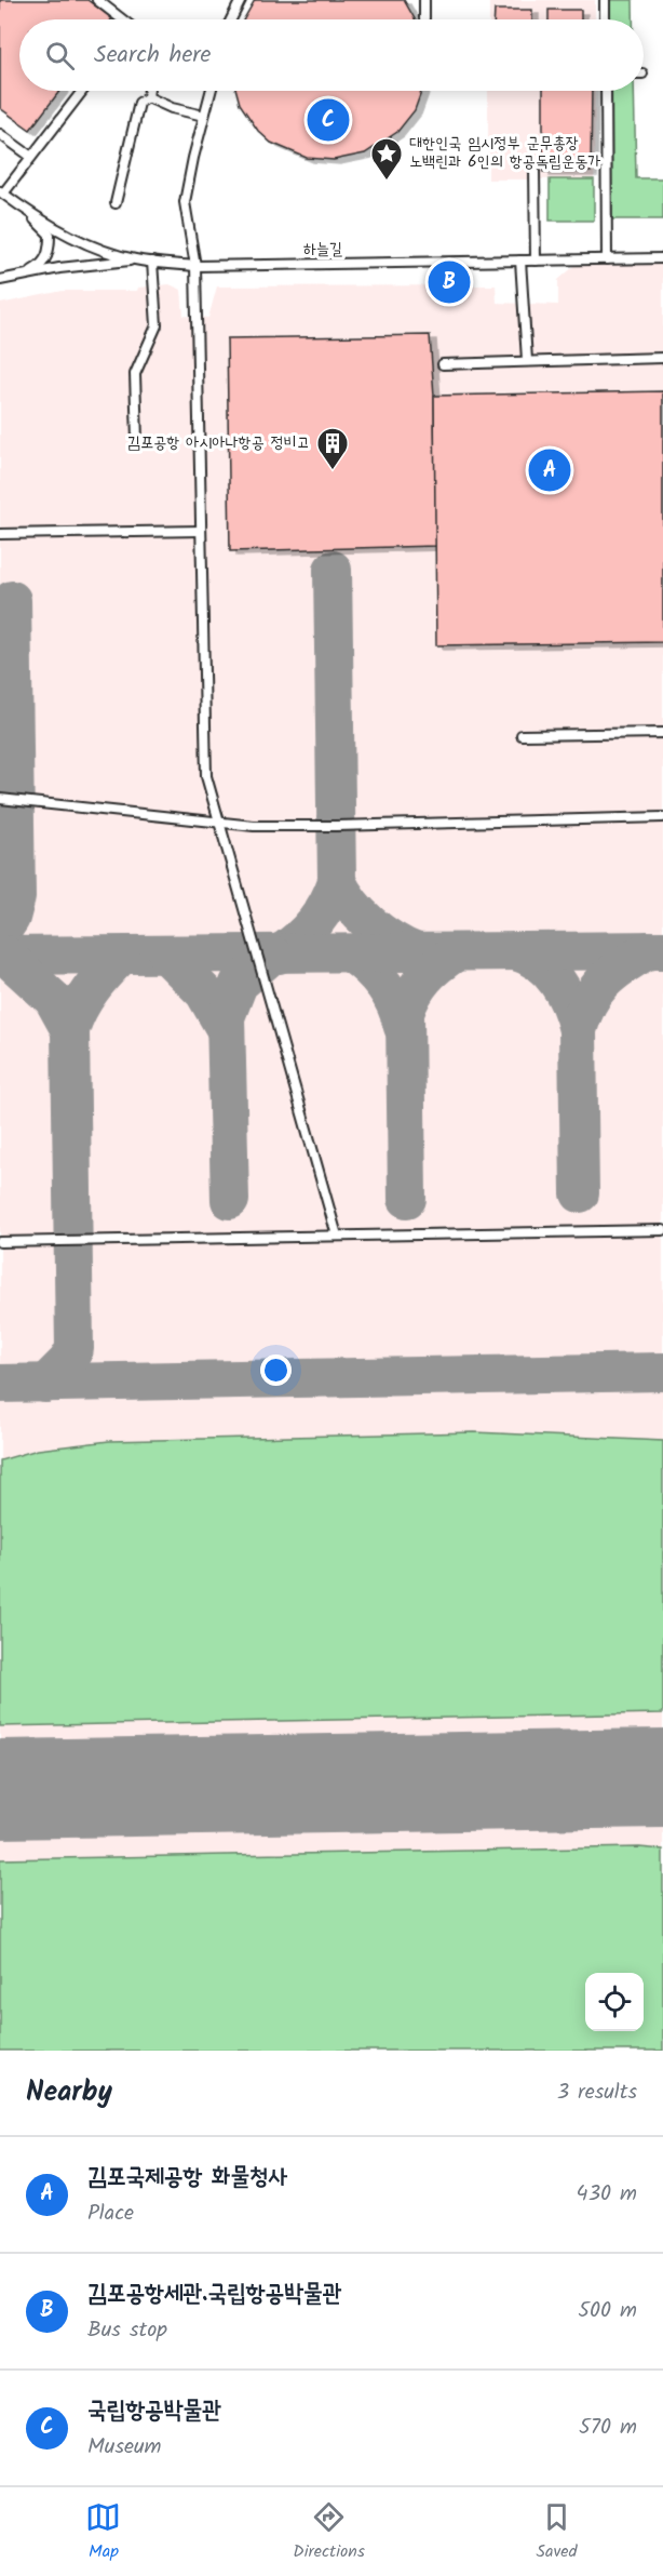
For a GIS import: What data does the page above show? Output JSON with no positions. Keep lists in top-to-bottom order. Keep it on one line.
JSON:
{"streets":{"lane":["하늘길"]},"places":{"place":["대한인국 임시정부 군무총장 노백린과 6인의 항공독립운동가"],"building":["김포공항 아시아나항공 정비고"]},"page":{"search":"Search here","pins":["C","B","A"],"heading":["Nearby","3 results"],"list":[{"mark":"A","name":"김포국제공항 화물청사","note":"Place","value":"430 m"},{"mark":"B","name":"김포공항세관.국립항공박물관","note":"Bus stop","value":"500 m"},{"mark":"C","name":"국립항공박물관","note":"Museum","value":"570 m"}],"nav":["Map","Directions","Saved"]}}
